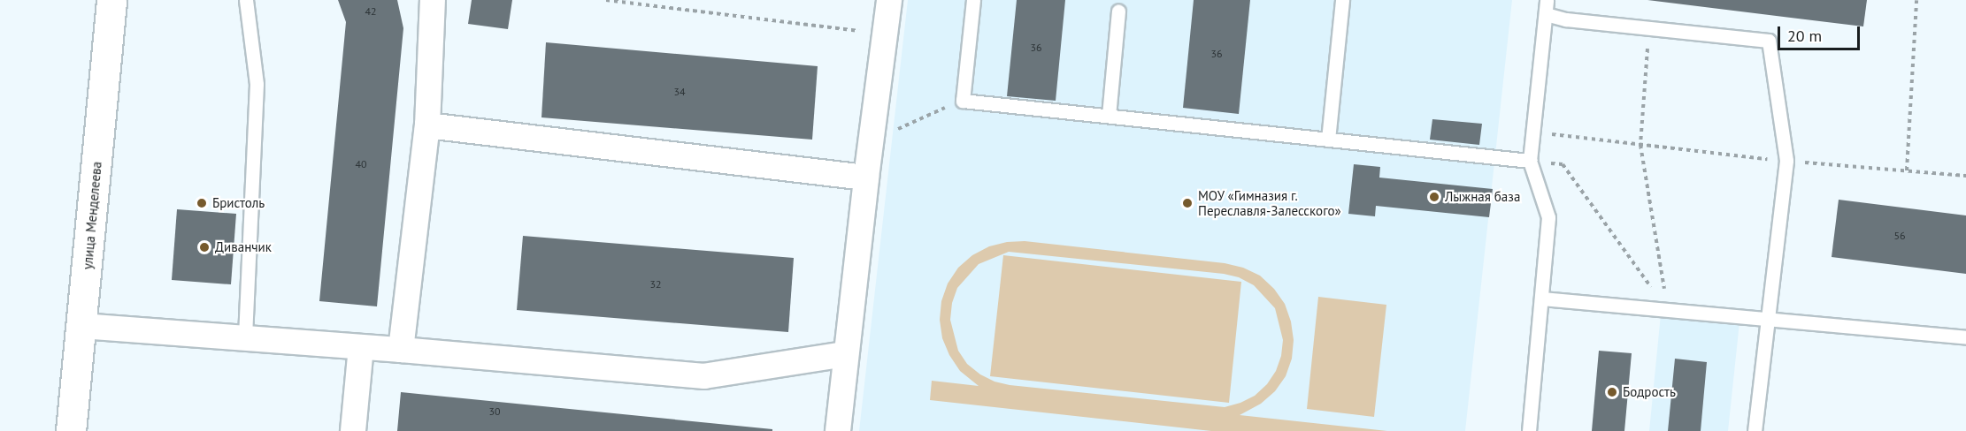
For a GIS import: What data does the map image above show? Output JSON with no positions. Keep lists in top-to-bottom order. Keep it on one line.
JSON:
{"streets":{"main road":["улица Менделеева"]},"places":["Лыжная база","Бристоль","МОУ «Гимназия г. Переславля-Залесского»","Диванчик","Бодрость"],"house_numbers":["42","36","36","34","40","56","32","30"],"scale_bar":"20 m"}
